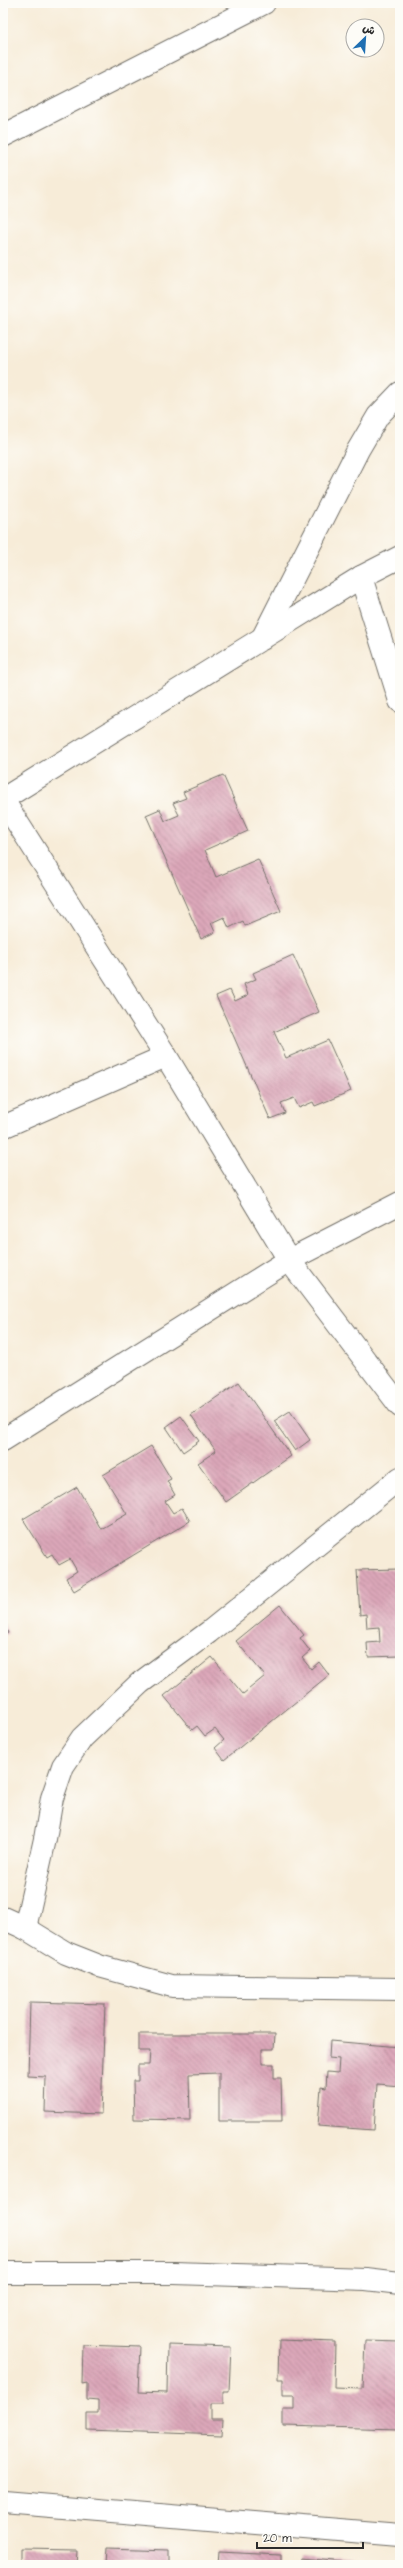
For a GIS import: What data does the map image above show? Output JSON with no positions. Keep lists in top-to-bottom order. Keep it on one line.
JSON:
{"scale_bar":"20 m","north":"top right"}
